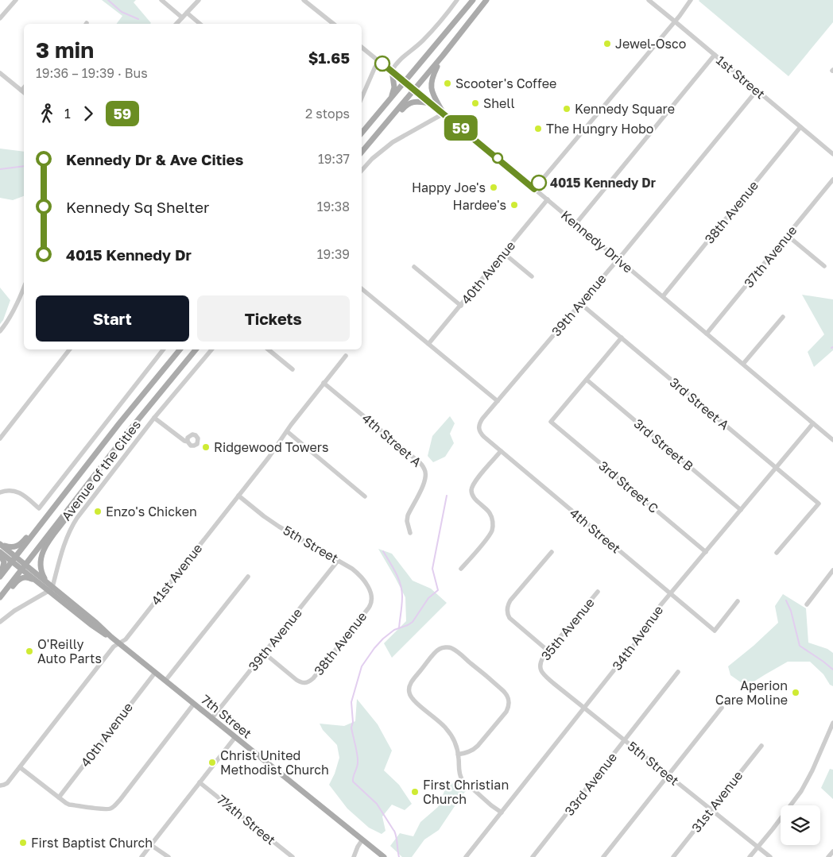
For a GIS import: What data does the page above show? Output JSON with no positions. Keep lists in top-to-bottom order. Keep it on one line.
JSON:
{"streets":{"main road":["Avenue of the Cities","7th Street"],"street":["1st Street","38th Avenue","Kennedy Drive","37th Avenue","40th Avenue","39th Avenue","3rd Street A","4th Street A","3rd Street B","3rd Street C","4th Street","5th Street","41st Avenue","35th Avenue","34th Avenue","33rd Avenue","31st Avenue","7½th Street"]},"crossings":[["1st Street","38th Avenue"],["1st Street","39th Avenue"],["38th Avenue","Kennedy Drive"],["38th Avenue","39th Avenue"],["38th Avenue","5th Street"],["Kennedy Drive","37th Avenue"],["Kennedy Drive","40th Avenue"],["Kennedy Drive","39th Avenue"],["Kennedy Drive","34th Avenue"],["40th Avenue","7th Street"],["39th Avenue","3rd Street A"],["39th Avenue","4th Street"],["39th Avenue","5th Street"],["39th Avenue","7th Street"],["3rd Street A","34th Avenue"],["4th Street A","41st Avenue"],["3rd Street B","3rd Street C"],["3rd Street B","34th Avenue"],["Avenue of the Cities","7th Street"],["3rd Street C","34th Avenue"],["4th Street","34th Avenue"],["5th Street","41st Avenue"],["5th Street","35th Avenue"],["5th Street","34th Avenue"],["5th Street","33rd Avenue"],["5th Street","31st Avenue"],["41st Avenue","7th Street"]],"places":["Jewel-Osco","Scooter's Coffee","Shell","Kennedy Square","The Hungry Hobo","4015 Kennedy Dr","Happy Joe's","Hardee's","Ridgewood Towers","Enzo's Chicken","O'Reilly Auto Parts","Aperion Care Moline","Christ United Methodist Church","First Christian Church","First Baptist Church"],"lines":["bus line 59"],"page":{"on_map":"59","heading":["3 min","19:36 – 19:39 · Bus","$1.65"],"legs":["1","59","2 stops"],"list":[{"name":"Kennedy Dr & Ave Cities","value":"19:37"},{"name":"Kennedy Sq Shelter","value":"19:38"},{"name":"4015 Kennedy Dr","value":"19:39"}],"buttons":["Start","Tickets"]}}
